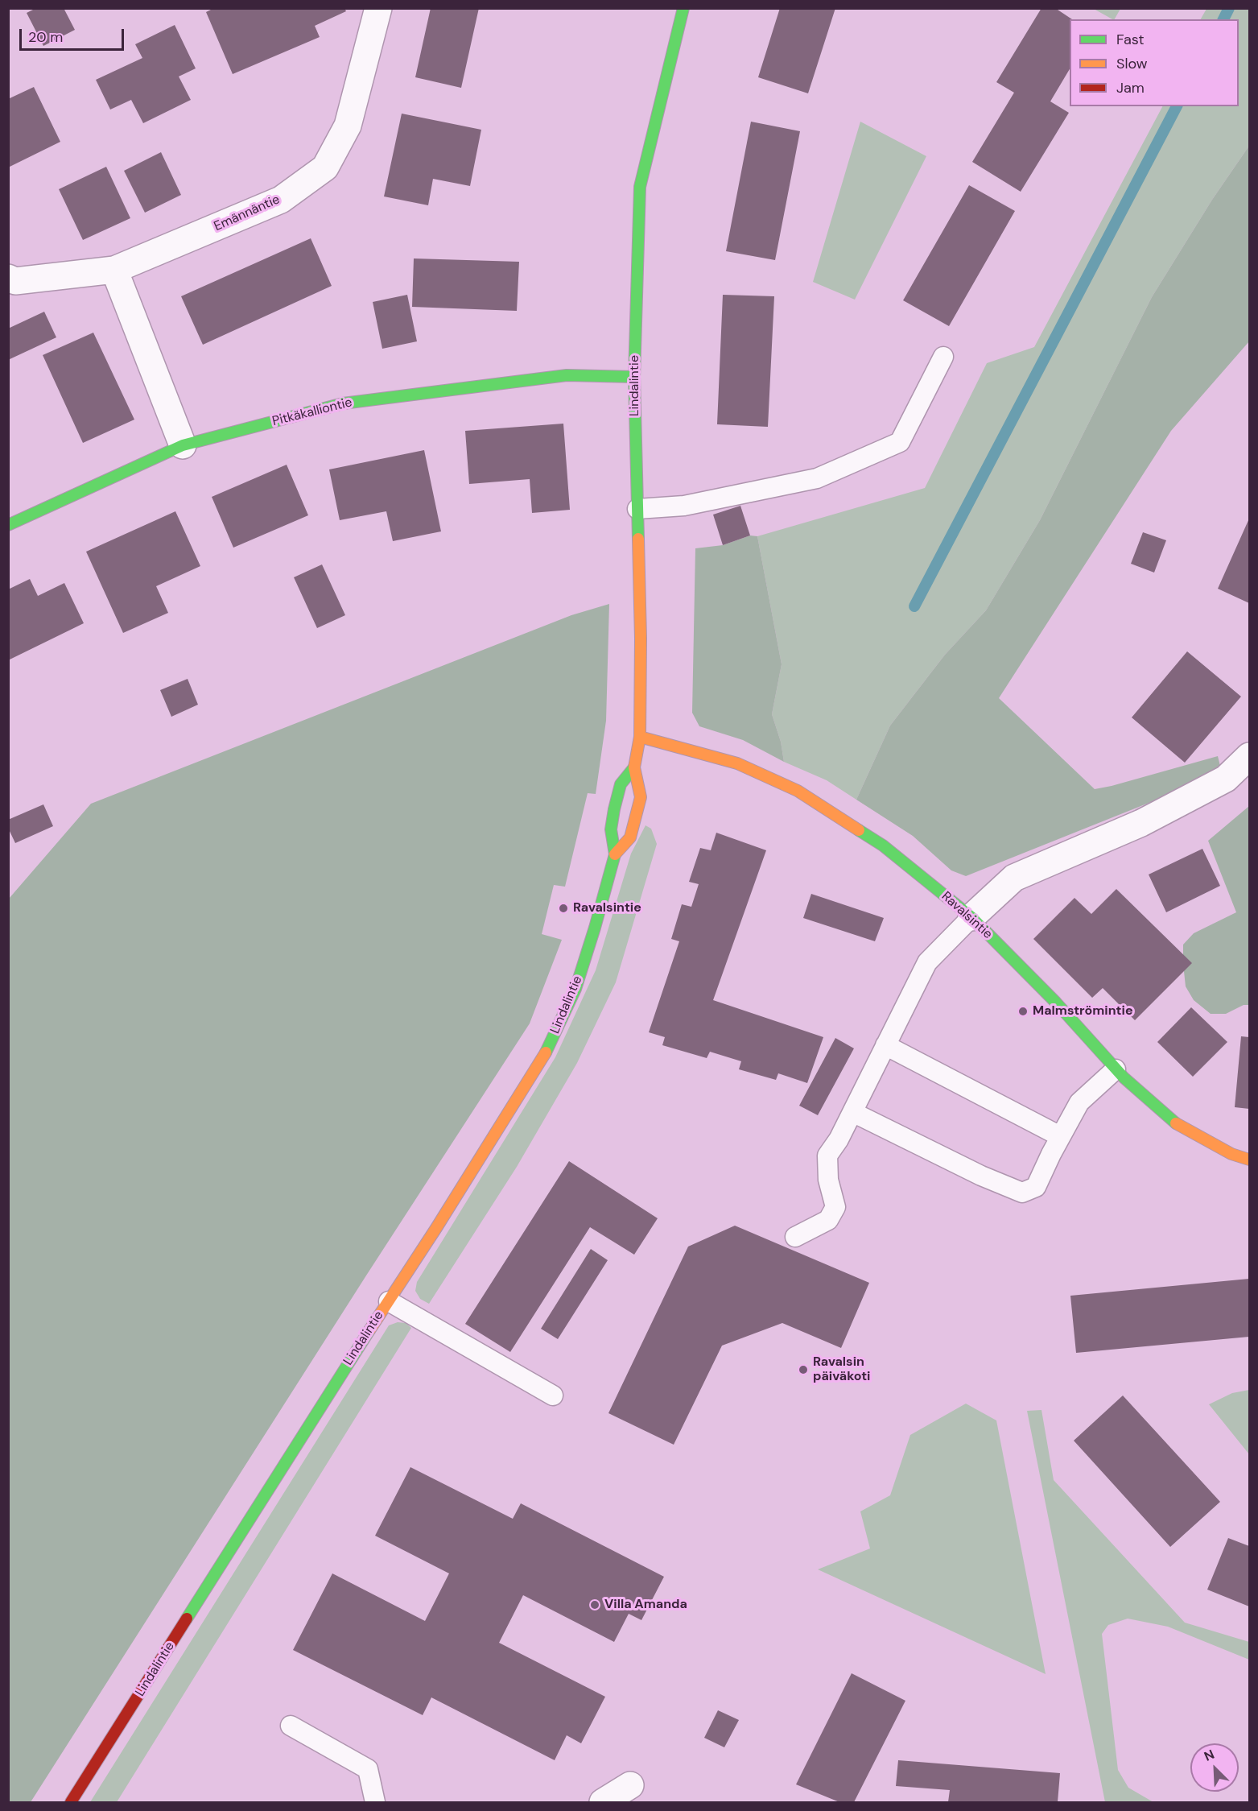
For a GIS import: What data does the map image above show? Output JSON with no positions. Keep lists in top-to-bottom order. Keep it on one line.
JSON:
{"streets":{"street":["Emännäntie","Lindalintie","Pitkäkalliontie","Ravalsintie"]},"crossings":[["Lindalintie","Pitkäkalliontie"],["Lindalintie","Ravalsintie"]],"places":["Ravalsintie","Malmströmintie","Ravalsin päiväkoti","Villa Amanda"],"legend":["Fast","Slow","Jam"],"scale_bar":"20 m","north":"top left"}
